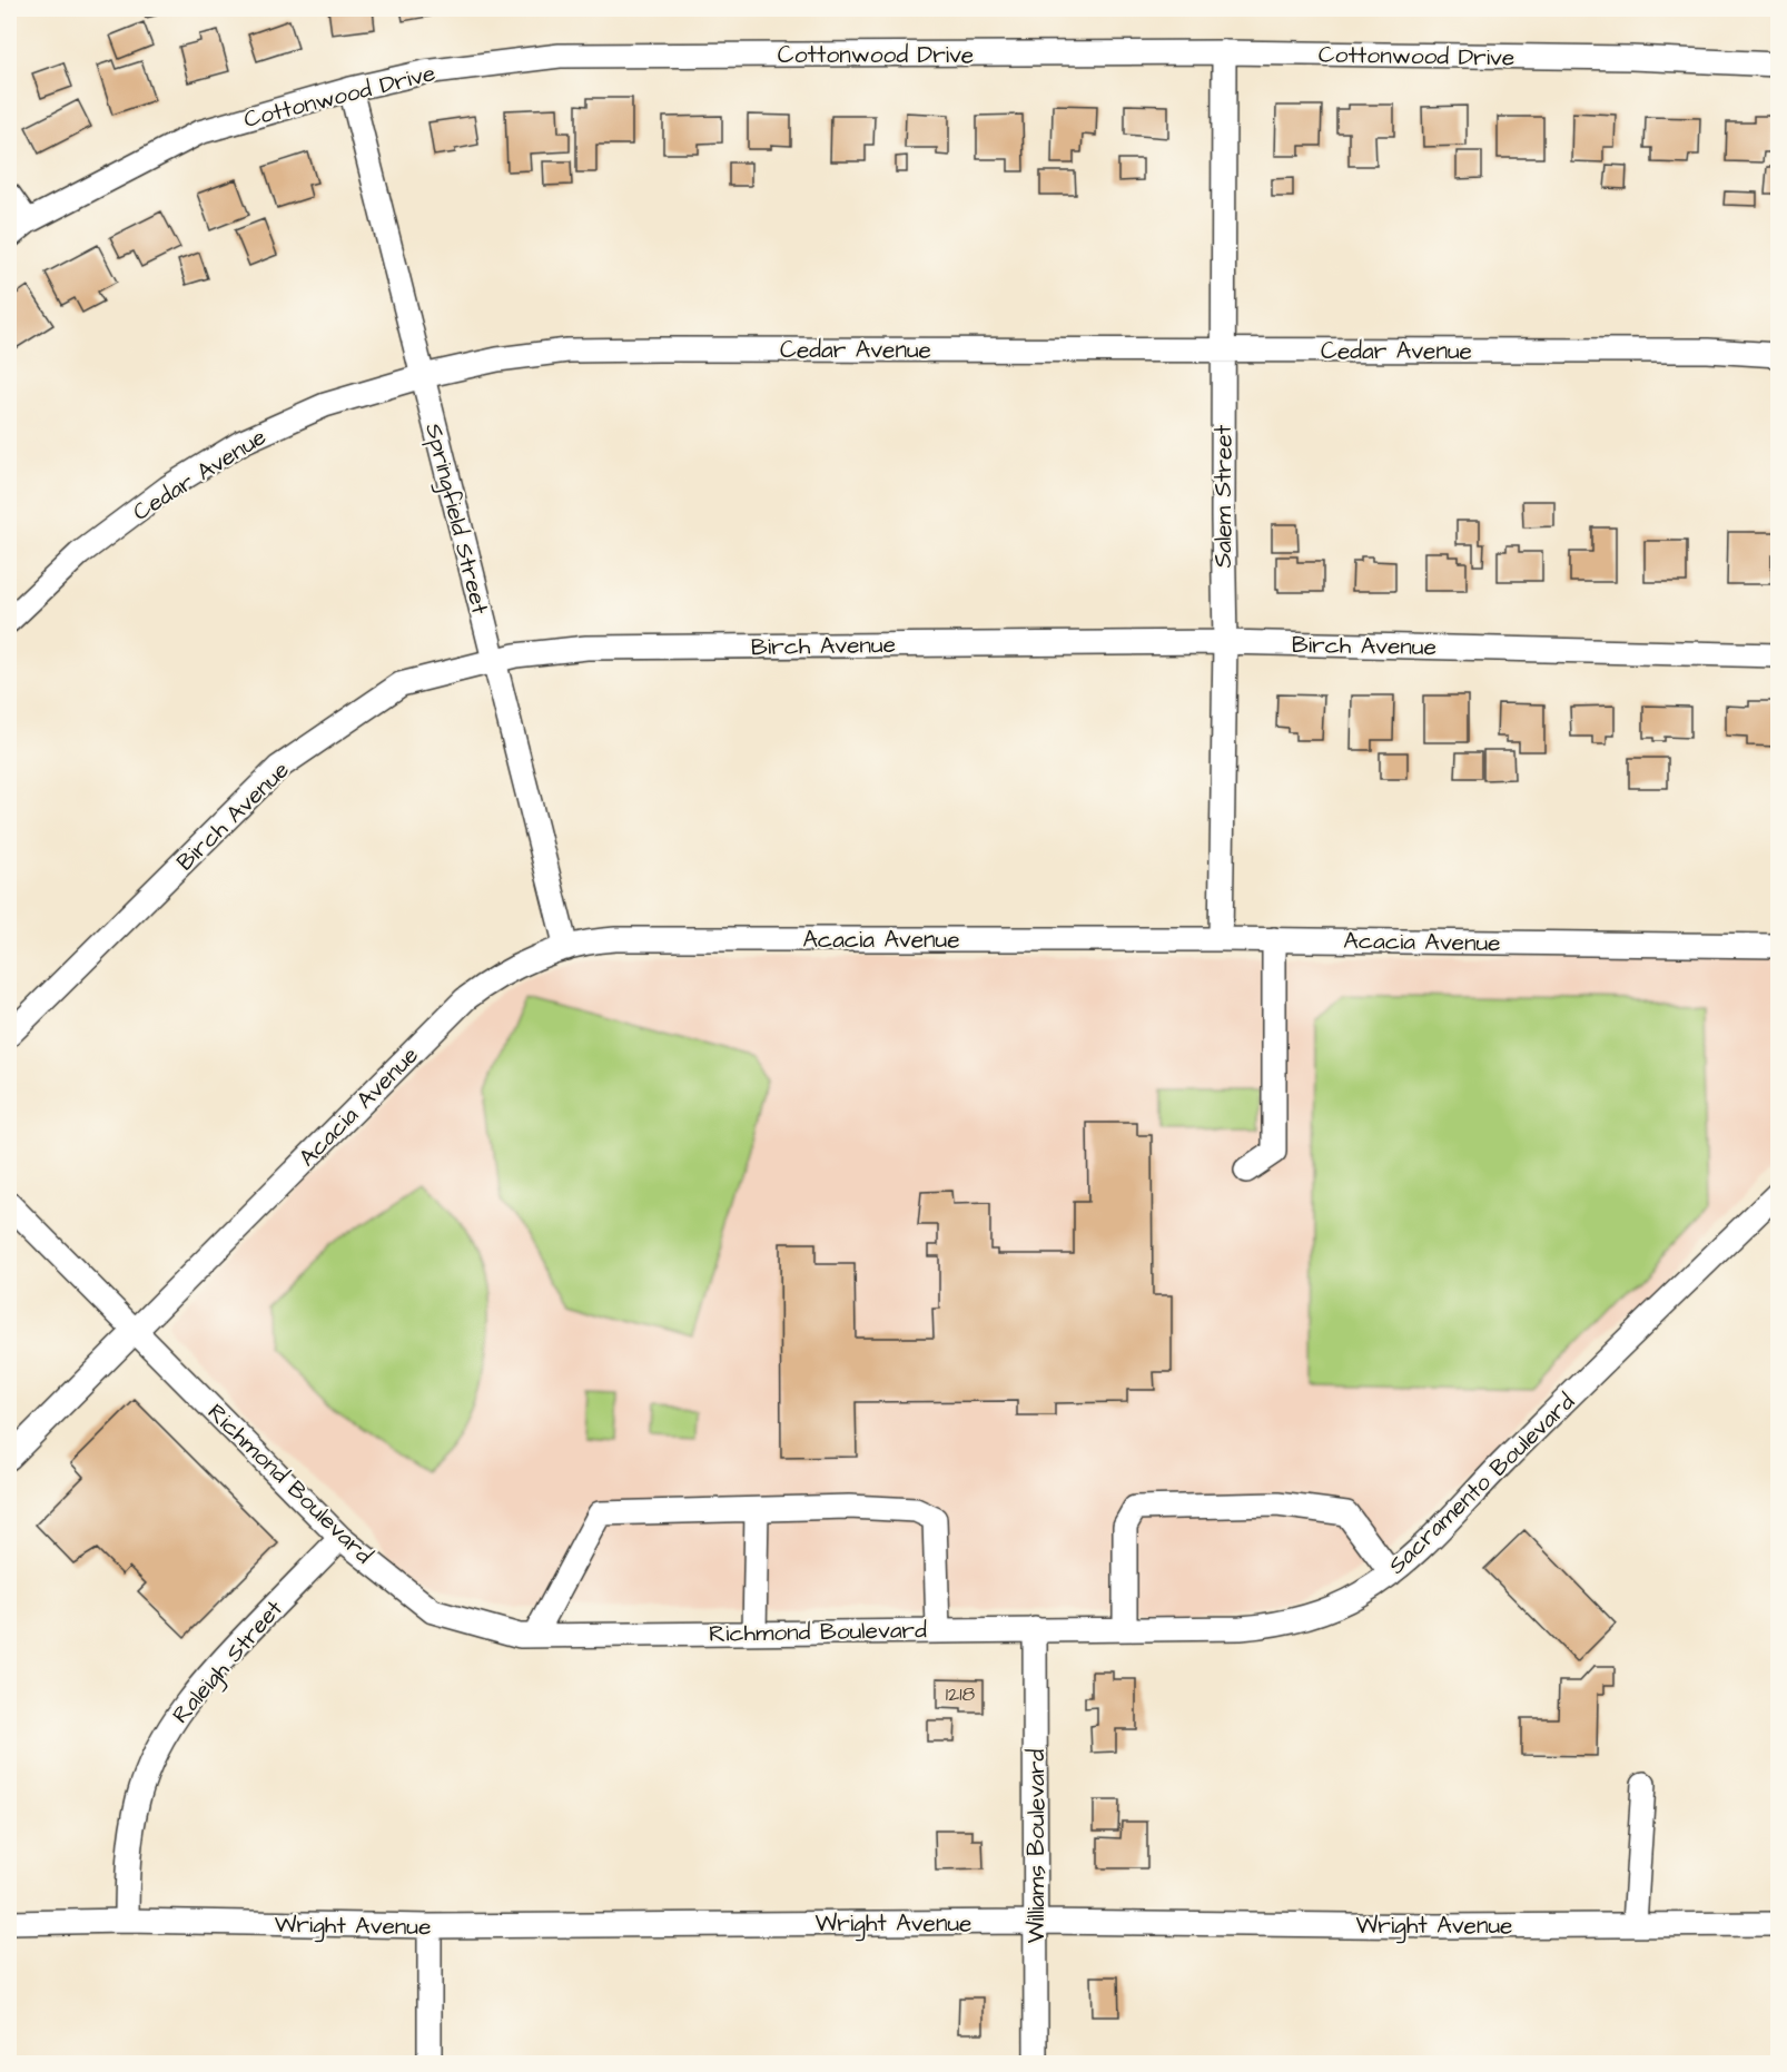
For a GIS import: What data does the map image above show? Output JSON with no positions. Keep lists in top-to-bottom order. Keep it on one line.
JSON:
{"streets":{"street":["Cottonwood Drive","Cedar Avenue","Salem Street","Springfield Street","Birch Avenue","Acacia Avenue","Richmond Boulevard","Sacramento Boulevard","Raleigh Street","Williams Boulevard","Wright Avenue"]},"crossings":[["Cottonwood Drive","Salem Street"],["Cottonwood Drive","Springfield Street"],["Cedar Avenue","Salem Street"],["Cedar Avenue","Springfield Street"],["Salem Street","Birch Avenue"],["Salem Street","Acacia Avenue"],["Springfield Street","Birch Avenue"],["Springfield Street","Acacia Avenue"],["Acacia Avenue","Richmond Boulevard"],["Richmond Boulevard","Sacramento Boulevard"],["Richmond Boulevard","Raleigh Street"],["Richmond Boulevard","Williams Boulevard"],["Sacramento Boulevard","Williams Boulevard"],["Raleigh Street","Wright Avenue"],["Williams Boulevard","Wright Avenue"]],"house_numbers":["1218"]}
